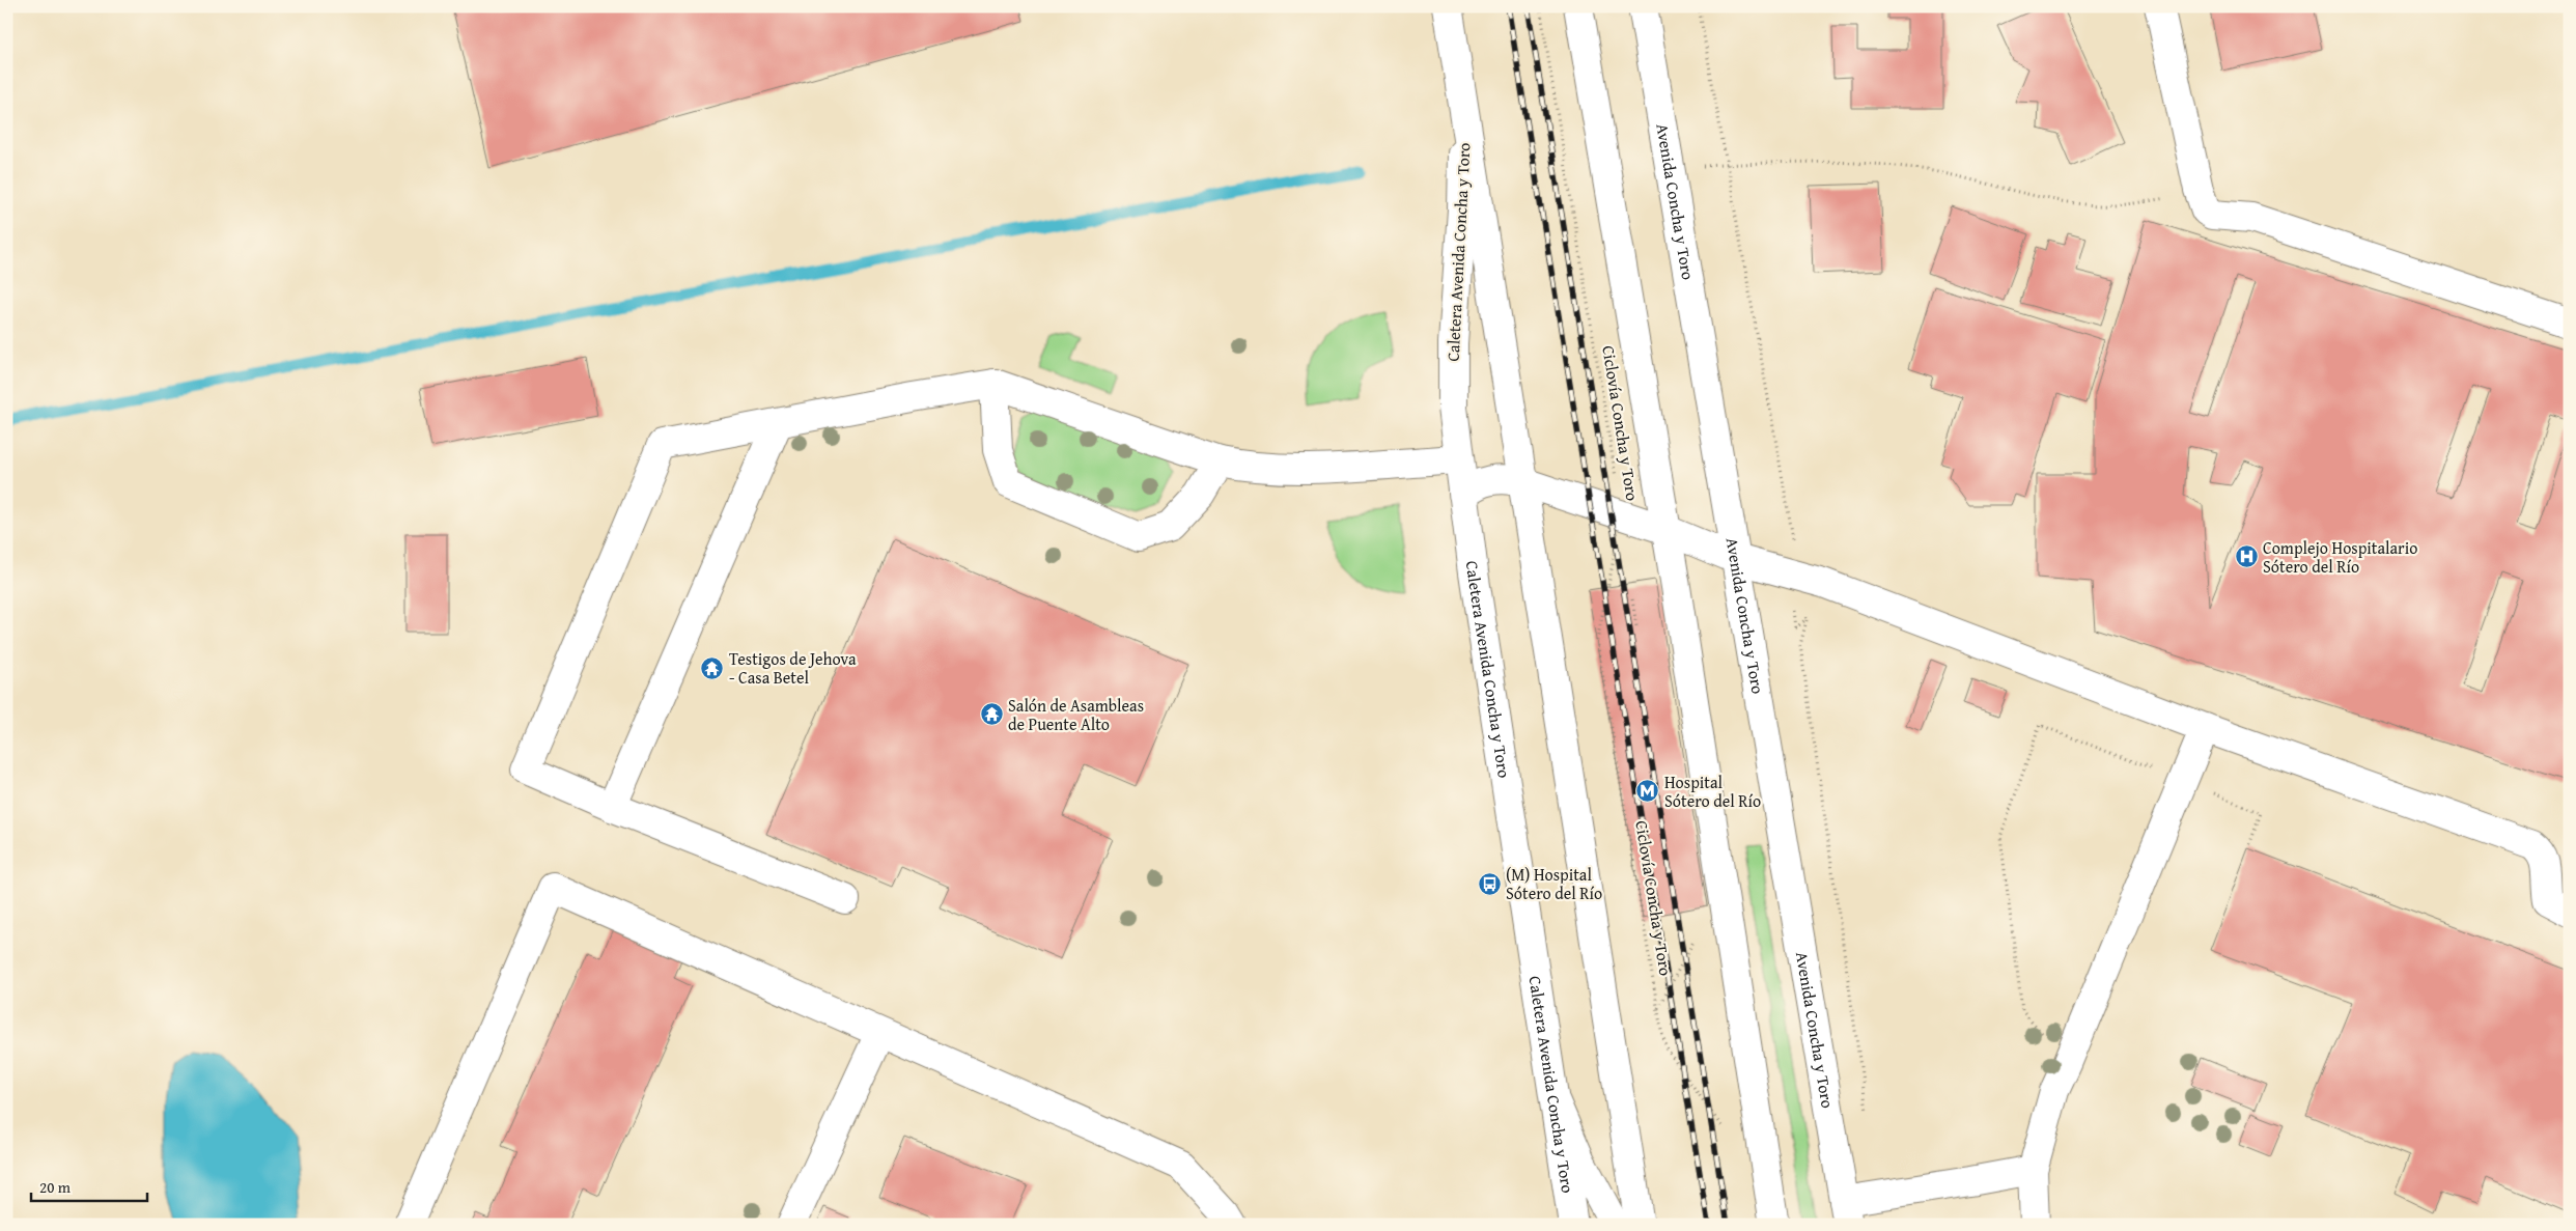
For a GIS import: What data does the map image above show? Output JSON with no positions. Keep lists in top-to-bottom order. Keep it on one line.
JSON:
{"streets":{"main road":["Avenida Concha y Toro","Caletera Avenida Concha y Toro"],"path":["Ciclovía Concha y Toro"]},"places":{"hospital":["Complejo Hospitalario Sótero del Río"],"temple":["Testigos de Jehova - Casa Betel","Salón de Asambleas de Puente Alto"],"metro station":["Hospital Sótero del Río"],"bus stop":["(M) Hospital Sótero del Río"]},"scale_bar":"20 m"}
